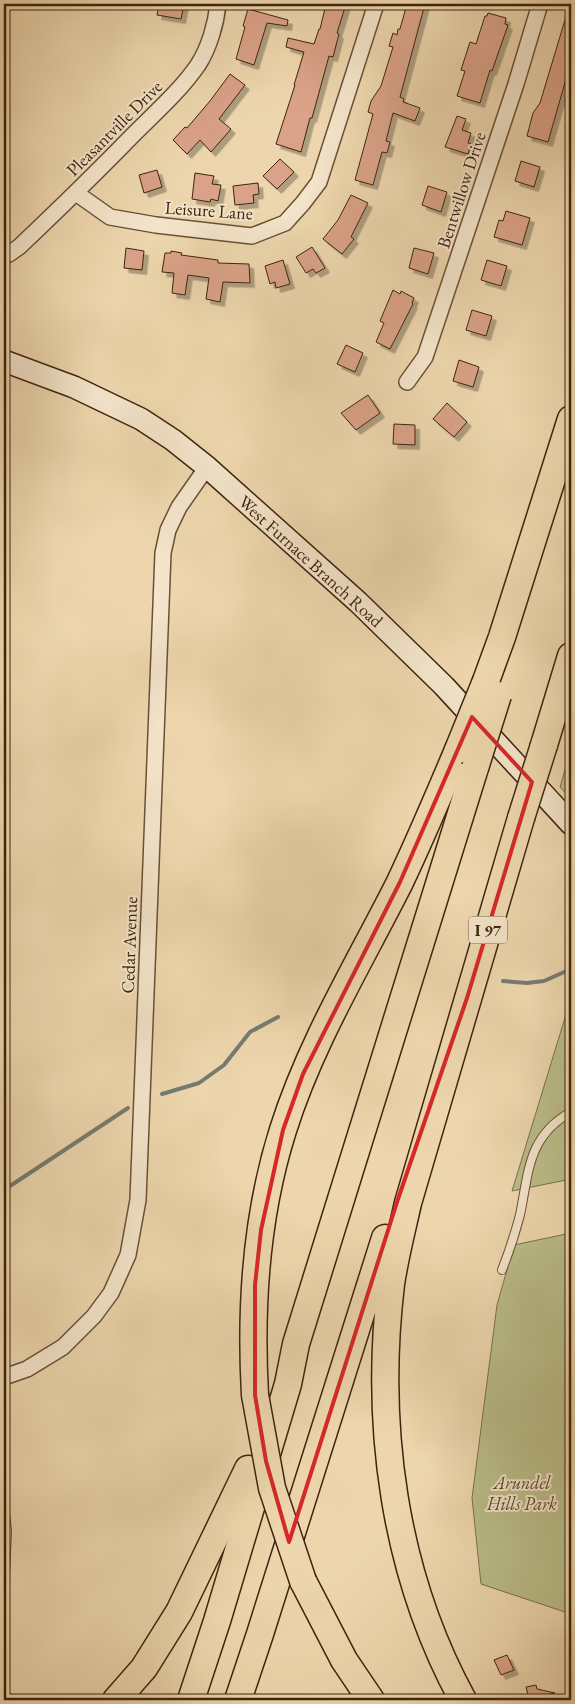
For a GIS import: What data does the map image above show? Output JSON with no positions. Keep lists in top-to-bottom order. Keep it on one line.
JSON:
{"streets":{"highway":["I 97"],"main road":["West Furnace Branch Road"],"street":["Pleasantville Drive","Bentwillow Drive","Leisure Lane","Cedar Avenue"]},"crossings":[["Pleasantville Drive","Leisure Lane"],["West Furnace Branch Road","Cedar Avenue"]],"parks":["Arundel Hills Park"]}
